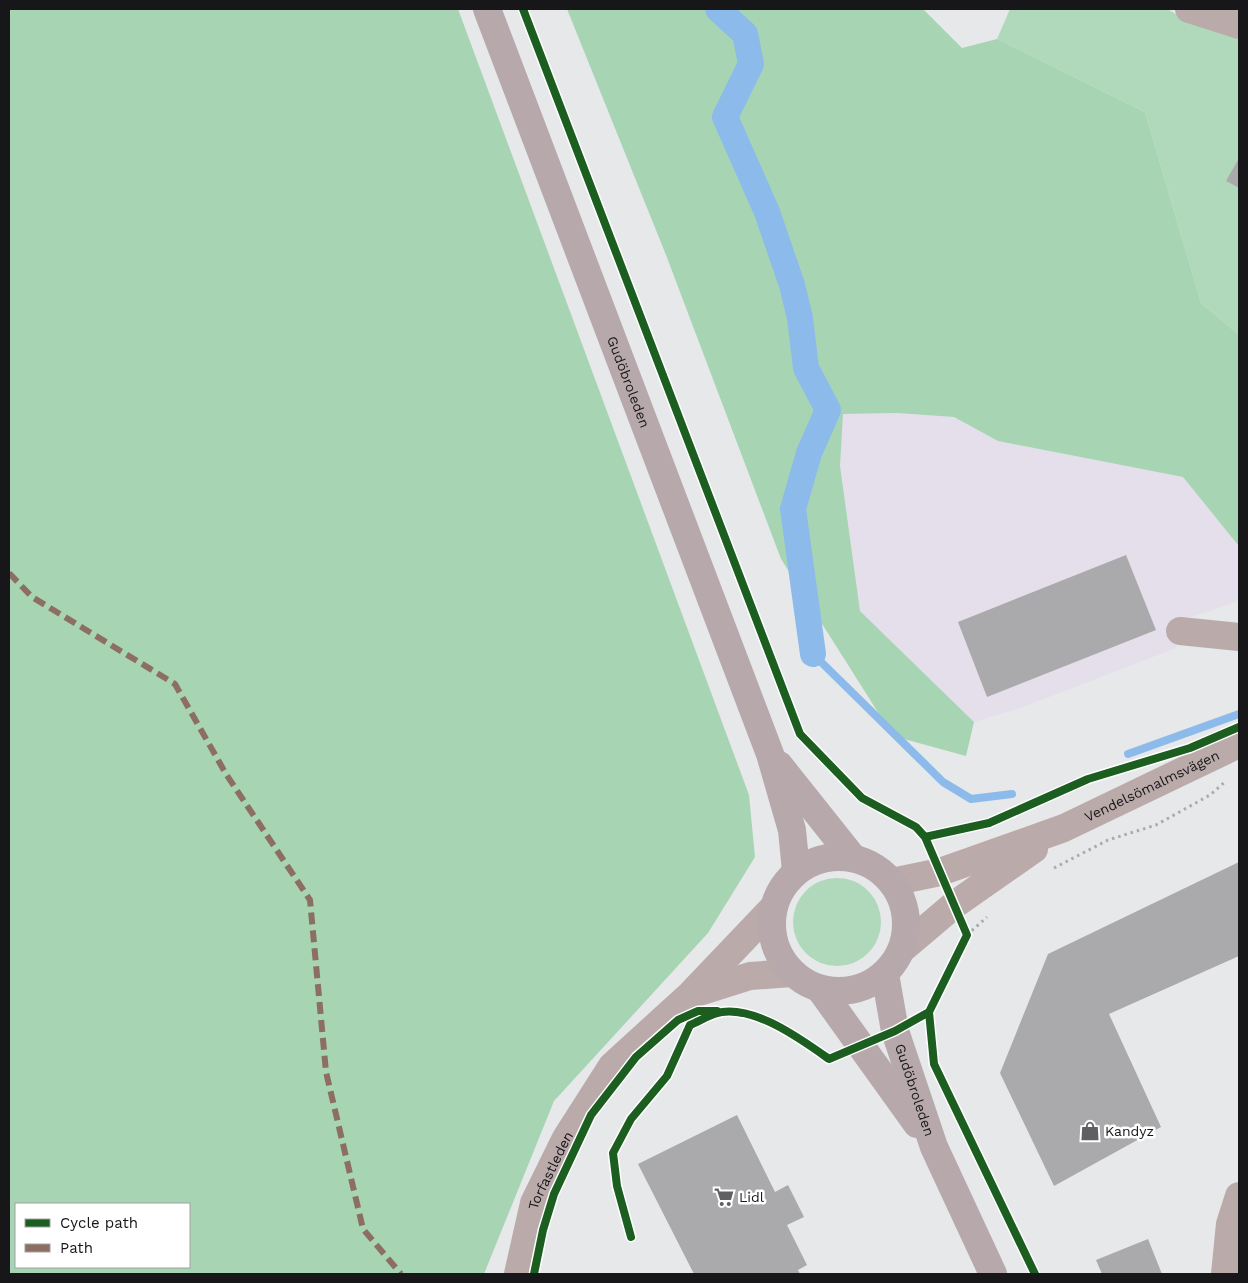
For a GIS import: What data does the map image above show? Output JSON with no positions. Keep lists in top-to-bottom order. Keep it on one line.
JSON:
{"streets":{"main road":["Gudöbroleden"],"street":["Vendelsömalmsvägen","Torfastleden"]},"crossings":[["Gudöbroleden","Vendelsömalmsvägen"],["Gudöbroleden","Torfastleden"],["Vendelsömalmsvägen","Torfastleden"]],"places":{"shop":["Kandyz"],"supermarket":["Lidl"]},"legend":["Cycle path","Path"]}
